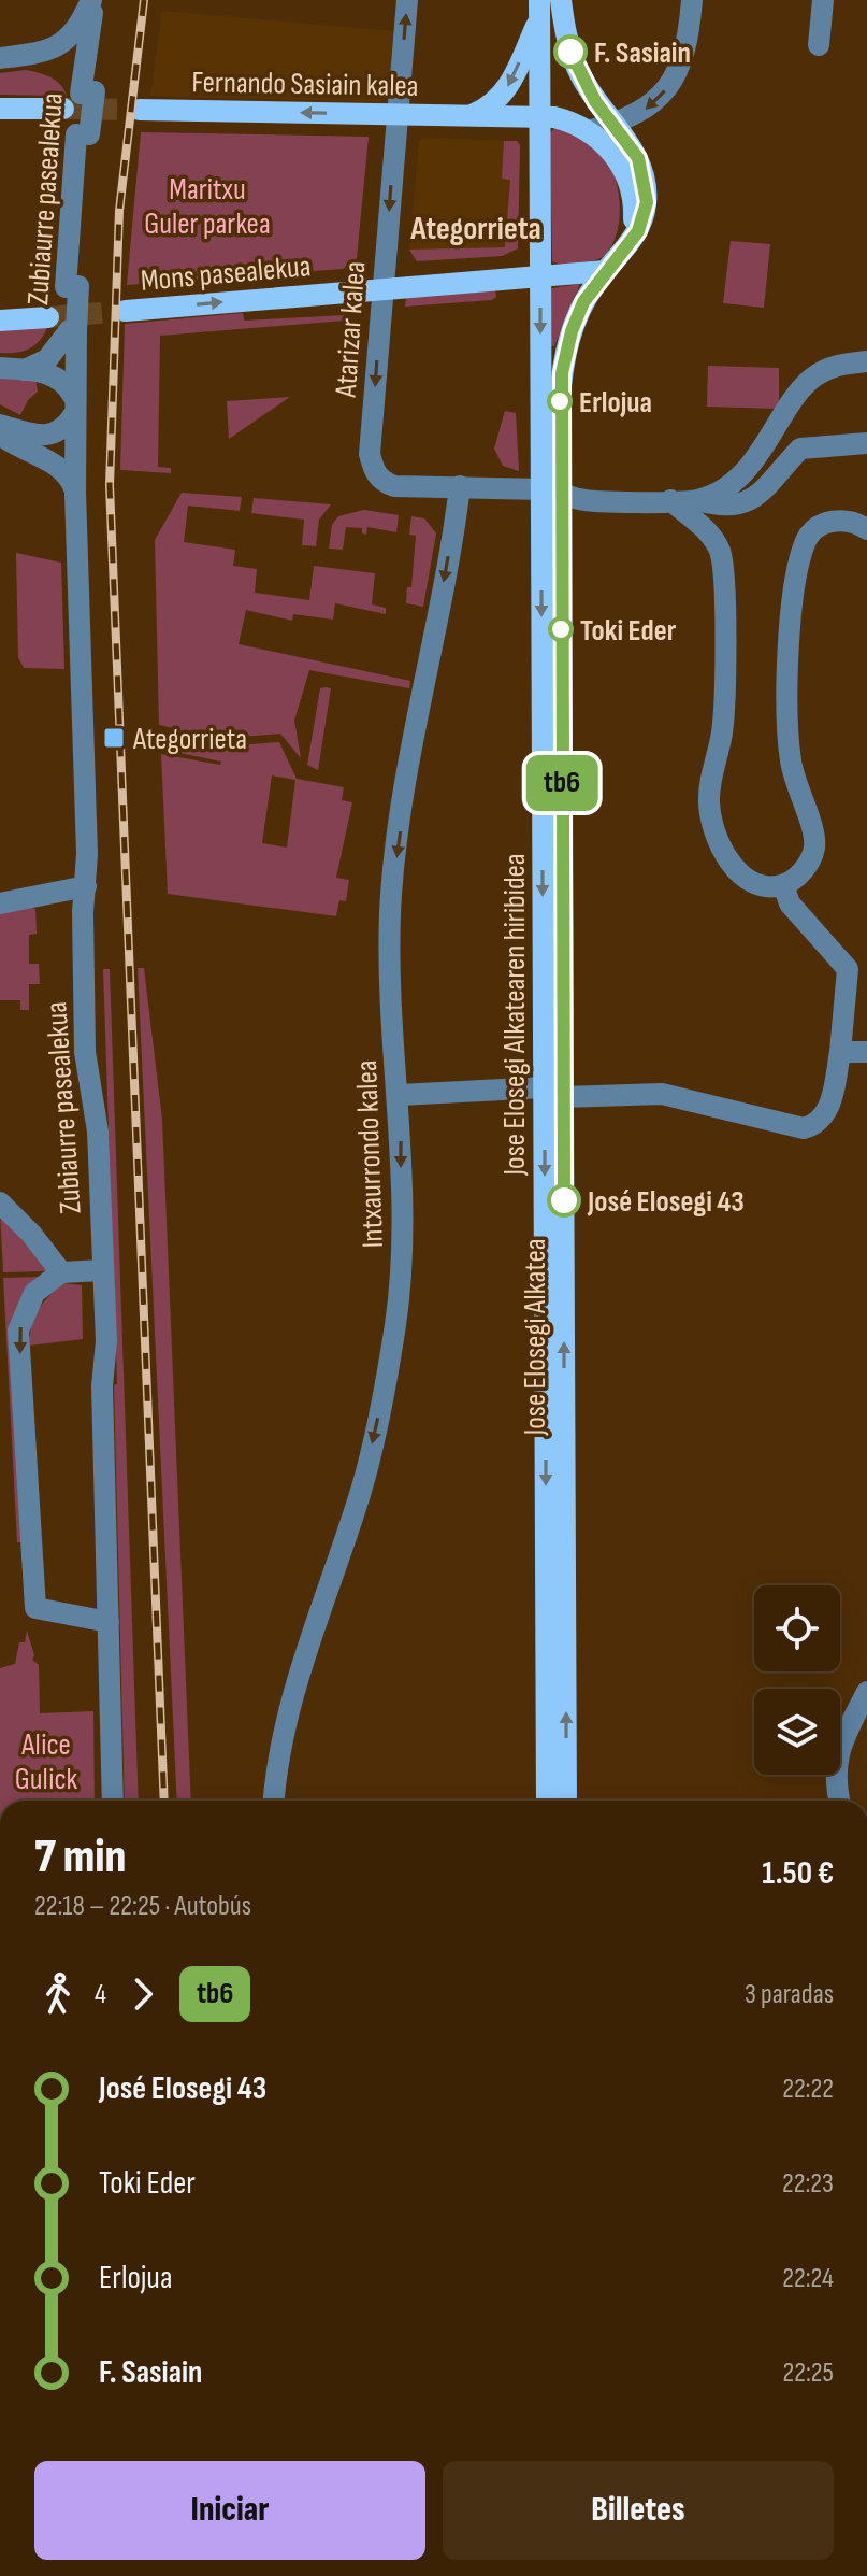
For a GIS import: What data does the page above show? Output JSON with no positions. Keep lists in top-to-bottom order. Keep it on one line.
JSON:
{"streets":{"main road":["Fernando Sasiain kalea","Mons pasealekua","Jose Elosegi Alkatearen hiribidea","Jose Elosegi Alkatea"],"street":["Zubiaurre pasealekua","Atarizar kalea","Intxaurrondo kalea"]},"crossings":[["Fernando Sasiain kalea","Atarizar kalea"],["Fernando Sasiain kalea","Jose Elosegi Alkatearen hiribidea"],["Mons pasealekua","Atarizar kalea"],["Mons pasealekua","Jose Elosegi Alkatearen hiribidea"],["Atarizar kalea","Jose Elosegi Alkatearen hiribidea"],["Atarizar kalea","Intxaurrondo kalea"],["Jose Elosegi Alkatearen hiribidea","Jose Elosegi Alkatea"]],"one_way":["Fernando Sasiain kalea","Mons pasealekua","Jose Elosegi Alkatearen hiribidea","Intxaurrondo kalea","Jose Elosegi Alkatea"],"districts":["Ategorrieta"],"parks":["Maritxu Guler parkea","Alice Gulick"],"places":{"other":["F. Sasiain","Erlojua","Toki Eder","José Elosegi 43"],"transit":["Ategorrieta"]},"lines":["bus line tb6"],"page":{"on_map":"tb6","heading":["7 min","22:18 – 22:25 · Autobús","1.50 €"],"legs":["4","tb6","3 paradas"],"list":[{"name":"José Elosegi 43","value":"22:22"},{"name":"Toki Eder","value":"22:23"},{"name":"Erlojua","value":"22:24"},{"name":"F. Sasiain","value":"22:25"}],"buttons":["Iniciar","Billetes"]}}
